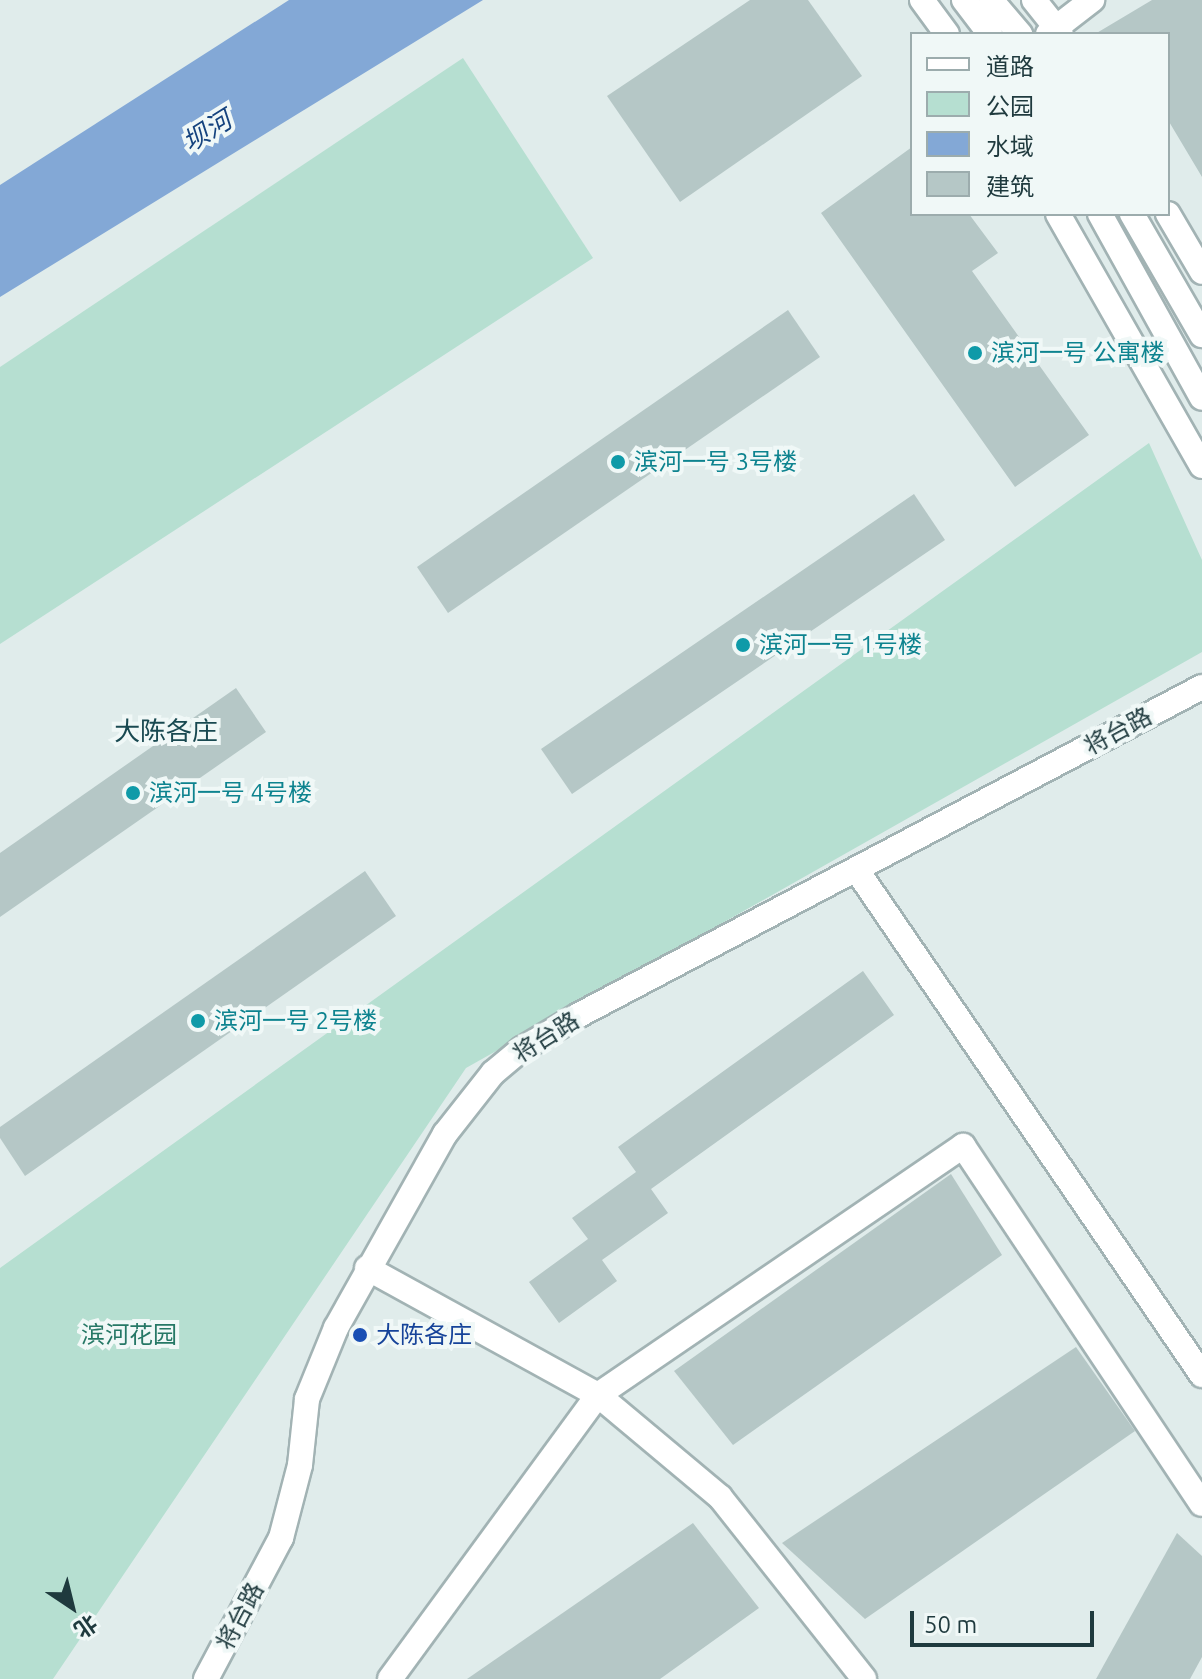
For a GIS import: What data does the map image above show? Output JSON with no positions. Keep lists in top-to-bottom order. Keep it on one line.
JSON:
{"streets":{"street":["将台路"]},"districts":["大陈各庄"],"water":["坝河"],"parks":["滨河花园"],"places":["滨河一号 公寓楼","滨河一号 3号楼","滨河一号 1号楼","滨河一号 4号楼","滨河一号 2号楼","大陈各庄"],"legend":["道路","公园","水域","建筑"],"scale_bar":"50 m","north":"bottom right"}
